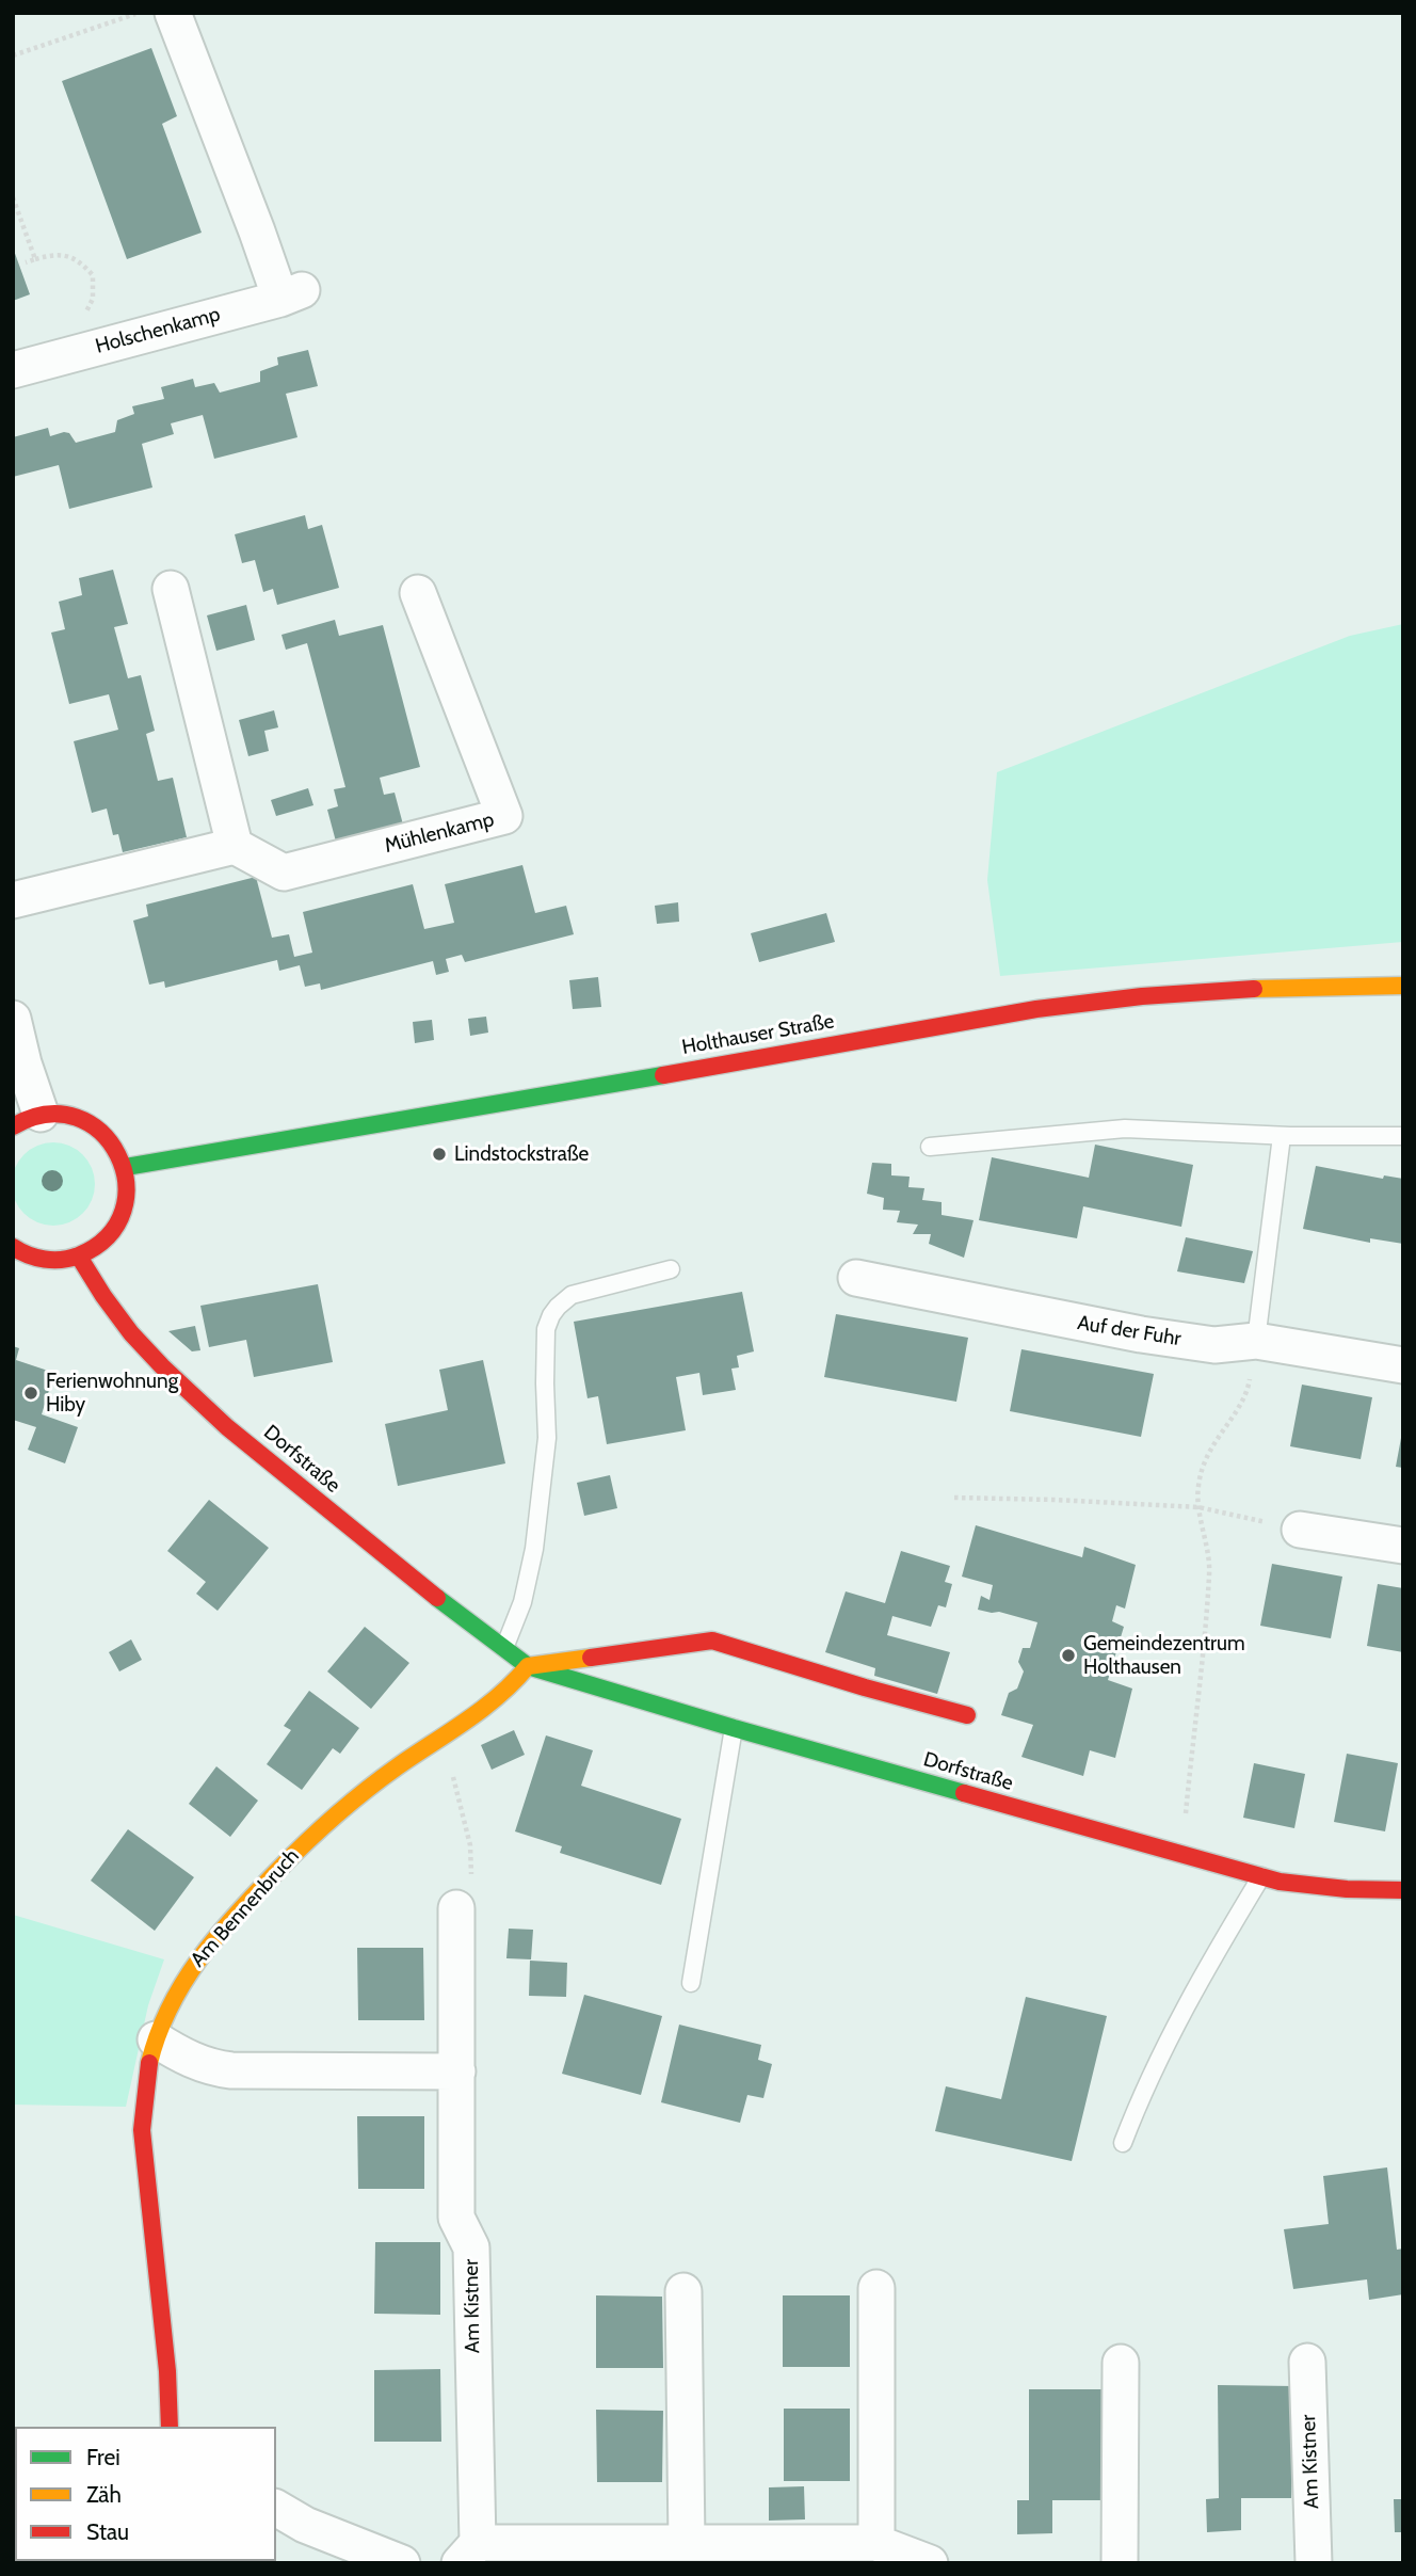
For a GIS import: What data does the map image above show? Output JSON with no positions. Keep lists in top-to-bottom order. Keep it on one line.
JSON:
{"streets":{"street":["Holschenkamp","Mühlenkamp","Holthauser Straße","Auf der Fuhr","Dorfstraße","Am Bennenbruch","Am Kistner"]},"crossings":[["Dorfstraße","Am Bennenbruch"]],"places":["Lindstockstraße","Ferienwohnung Hiby","Gemeindezentrum Holthausen"],"legend":["Frei","Zäh","Stau"]}
